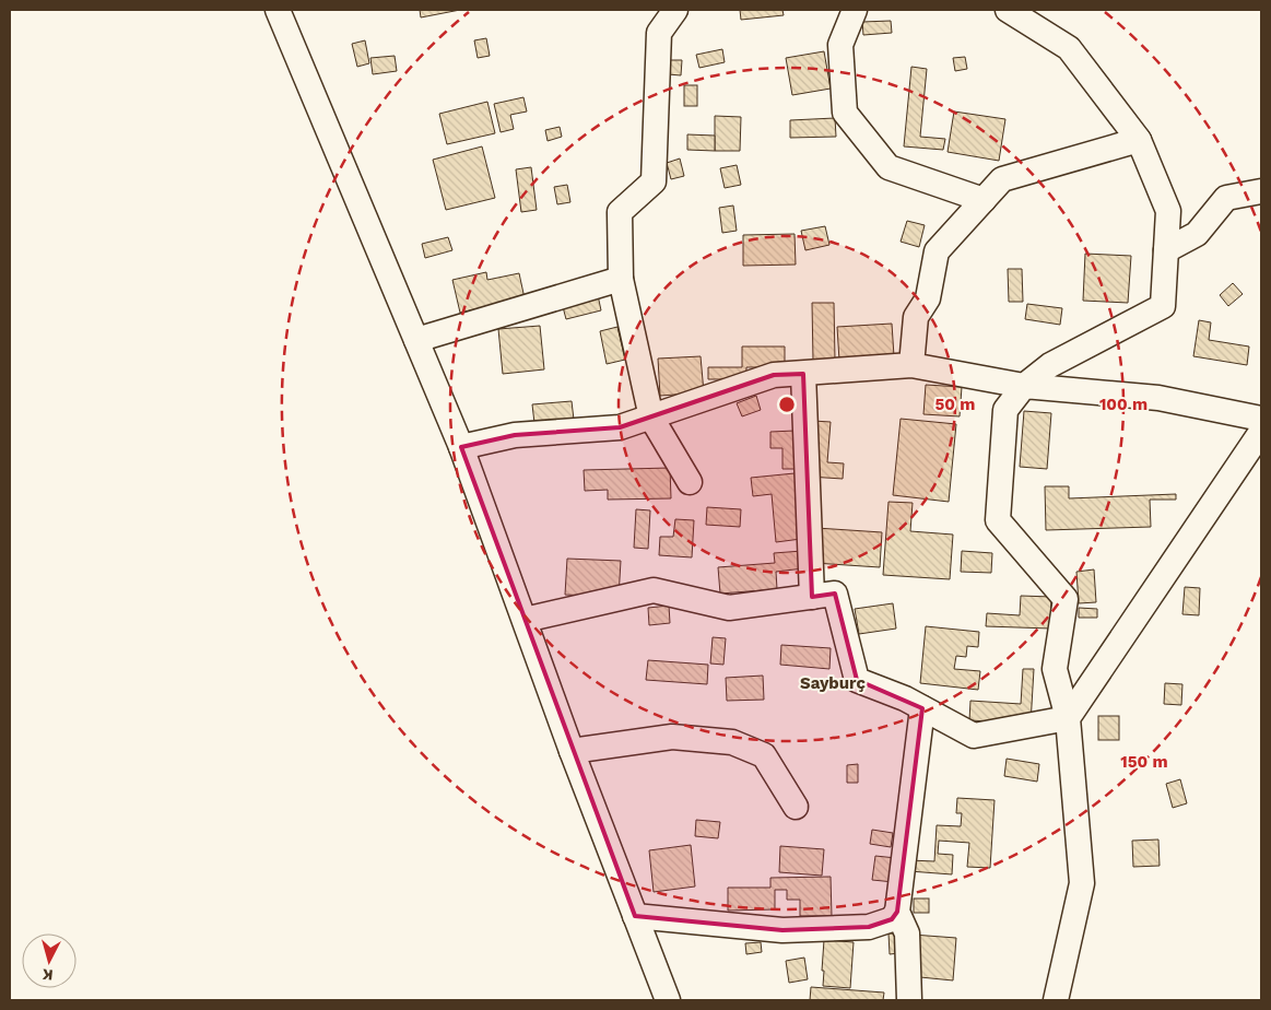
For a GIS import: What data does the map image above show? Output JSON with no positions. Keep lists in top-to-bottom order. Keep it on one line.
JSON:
{"districts":["Sayburç"],"north":"bottom","rings":["50 m","100 m","150 m"]}
